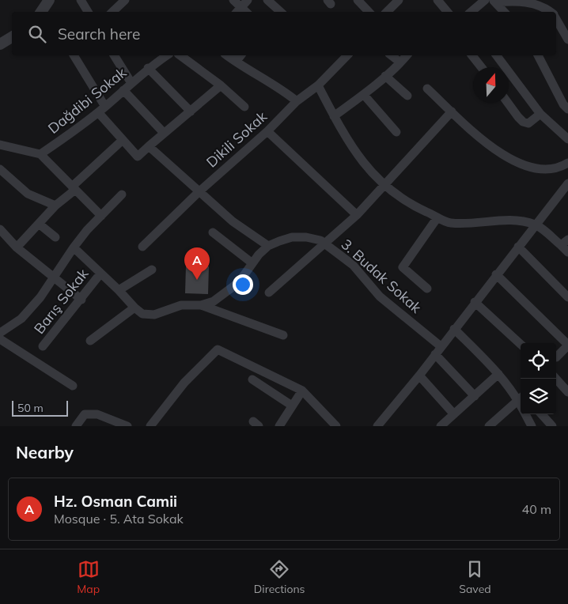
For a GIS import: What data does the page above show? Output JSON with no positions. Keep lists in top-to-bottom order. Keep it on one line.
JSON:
{"streets":{"street":["Dağdibi Sokak","Dikili Sokak","3. Budak Sokak","Barış Sokak"]},"scale_bar":"50 m","north":"top","page":{"search":"Search here","pins":"A","scale":"50 m","heading":"Nearby","list":[{"mark":"A","name":"Hz. Osman Camii","note":"Mosque · 5. Ata Sokak","value":"40 m"}],"nav":["Map","Directions","Saved"]}}
